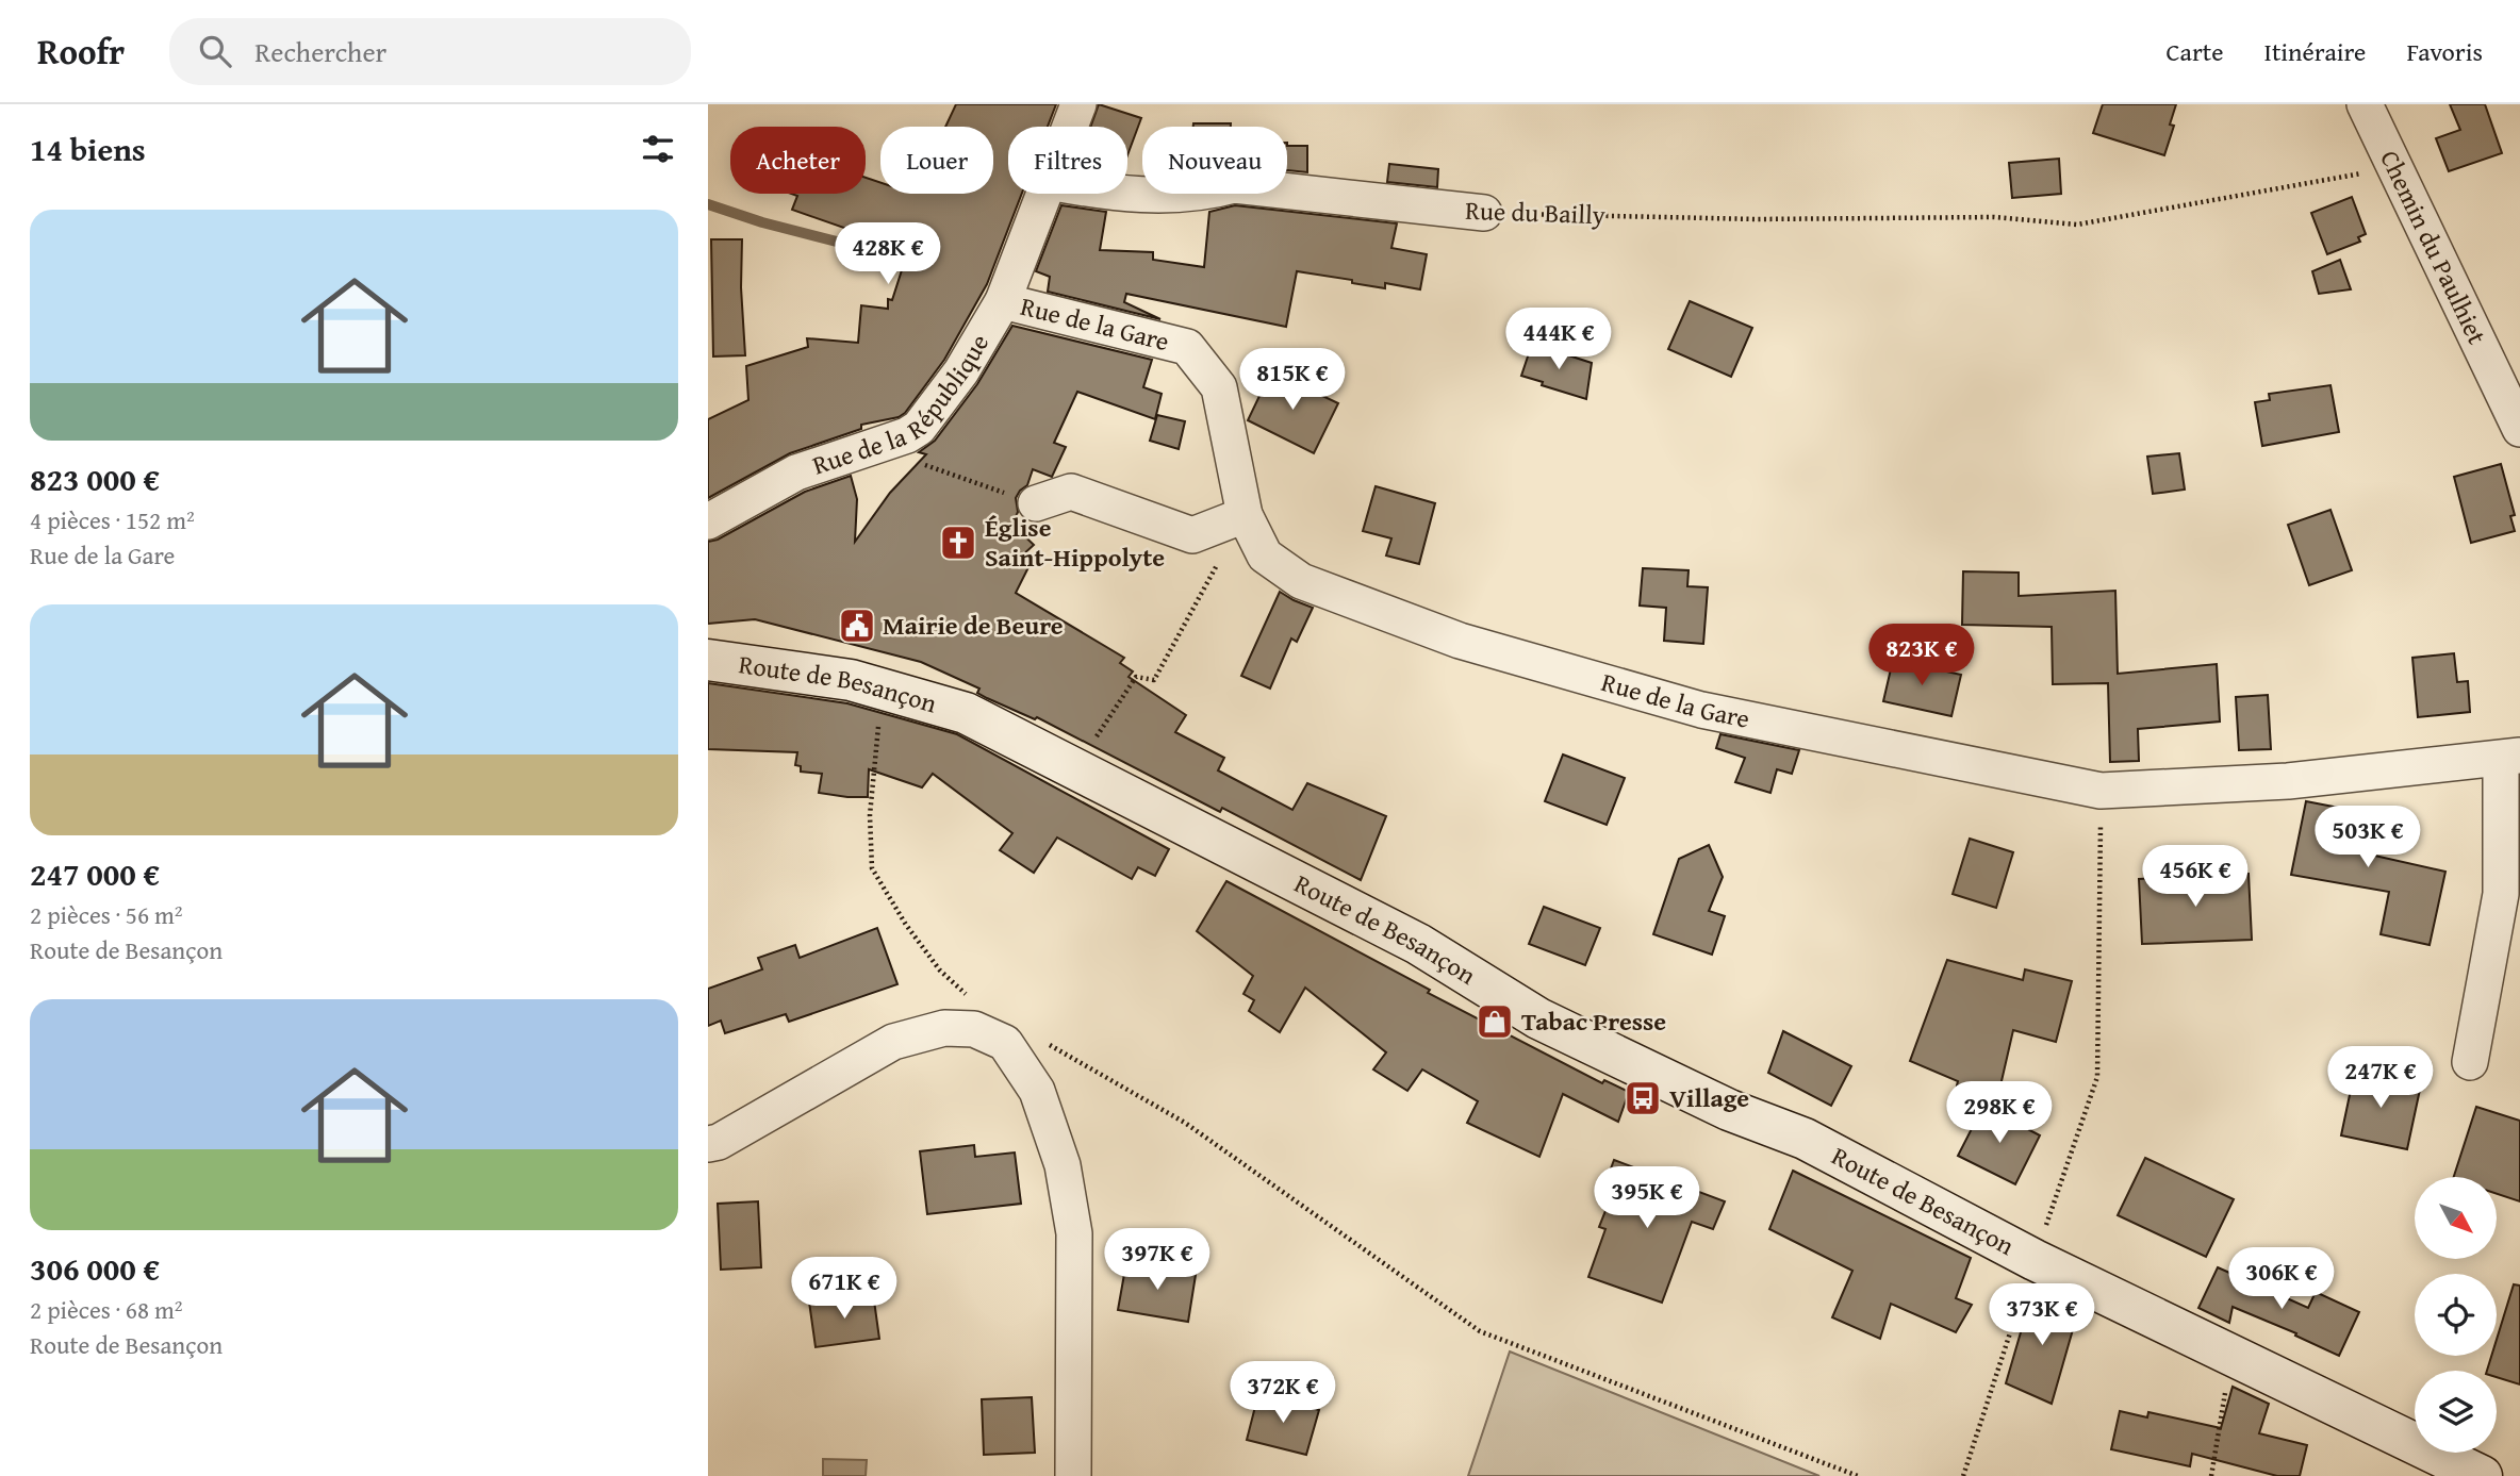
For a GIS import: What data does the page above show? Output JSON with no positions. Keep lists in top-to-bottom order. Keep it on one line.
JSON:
{"streets":{"street":["Rue du Bailly","Chemin du Paulhiet","Rue de la Gare","Rue de la République","Route de Besançon"]},"crossings":[["Rue du Bailly","Chemin du Paulhiet"],["Rue de la Gare","Rue de la République"]],"places":{"church":["Église Saint-Hippolyte"],"public building":["Mairie de Beure"],"shop":["Tabac Presse"],"bus stop":["Village"]},"north":"bottom right","page":{"header":"Roofr","search":"Rechercher","nav":["Carte","Itinéraire","Favoris"],"heading":"14 biens","chip":["Acheter","Louer","Filtres","Nouveau"],"list":[{"name":"823 000 €","note":"4 pièces · 152 m² · Rue de la Gare"},{"name":"247 000 €","note":"2 pièces · 56 m² · Route de Besançon"},{"name":"306 000 €","note":"2 pièces · 68 m² · Route de Besançon"}],"price":["428K €","444K €","815K €","823K €","503K €","456K €","247K €","298K €","395K €","397K €","306K €","671K €","373K €","372K €"]}}
